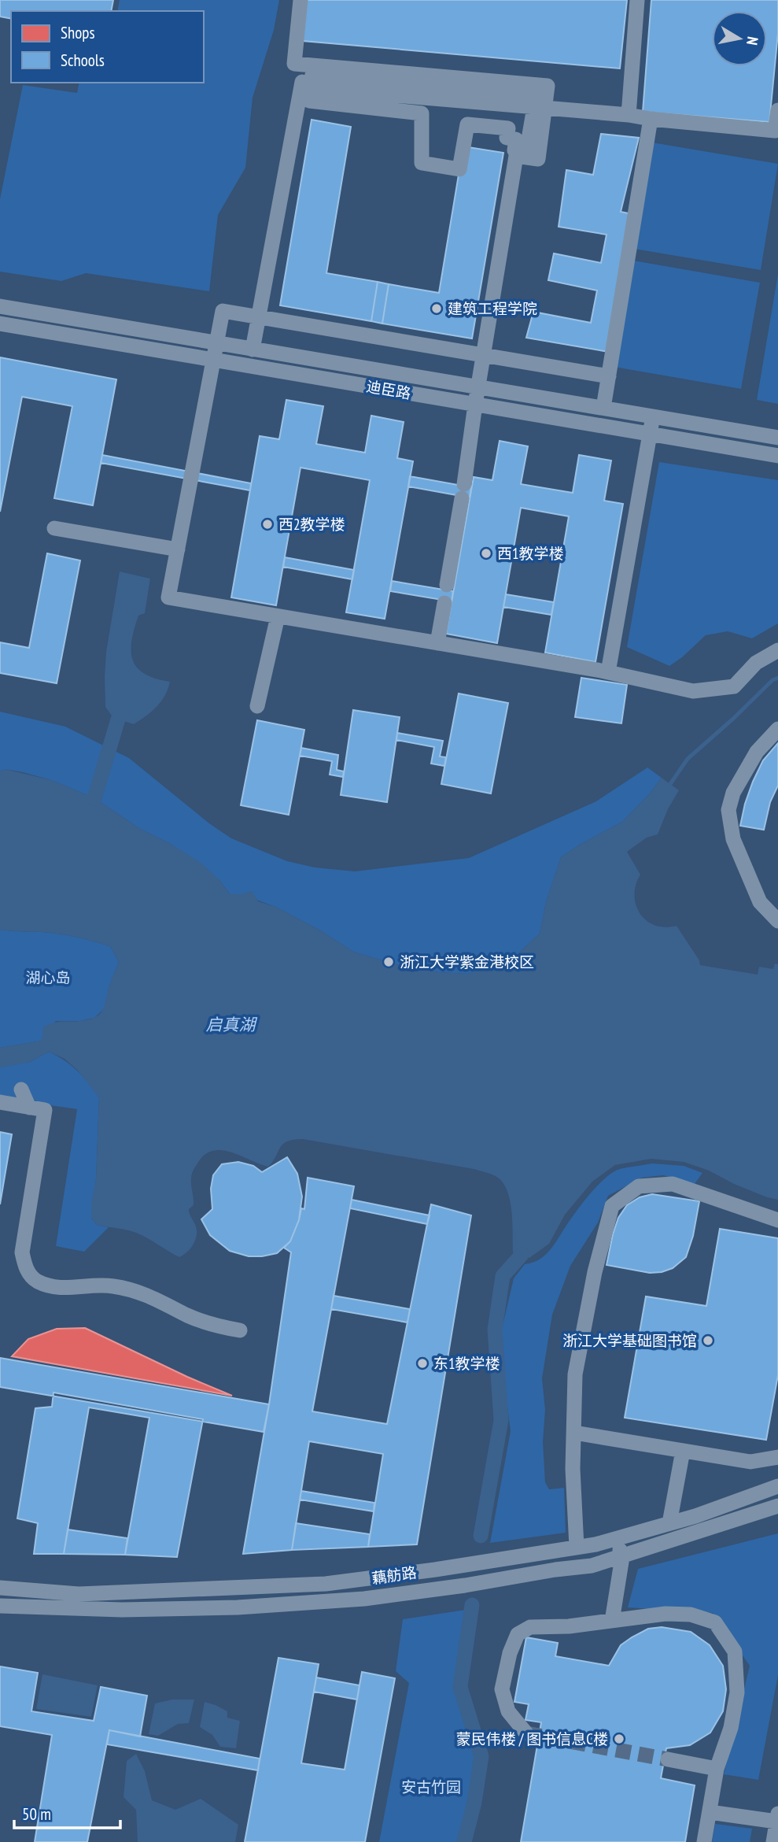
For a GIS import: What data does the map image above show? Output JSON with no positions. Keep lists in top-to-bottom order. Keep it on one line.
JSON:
{"streets":{"street":["迪臣路","藕舫路"]},"water":["启真湖"],"parks":["湖心岛","安古竹园"],"places":["建筑工程学院","西2教学楼","西1教学楼","浙江大学紫金港校区","浙江大学基础图书馆","东1教学楼","蒙民伟楼 / 图书信息C楼"],"legend":["Shops","Schools"],"scale_bar":"50 m","north":"right"}
